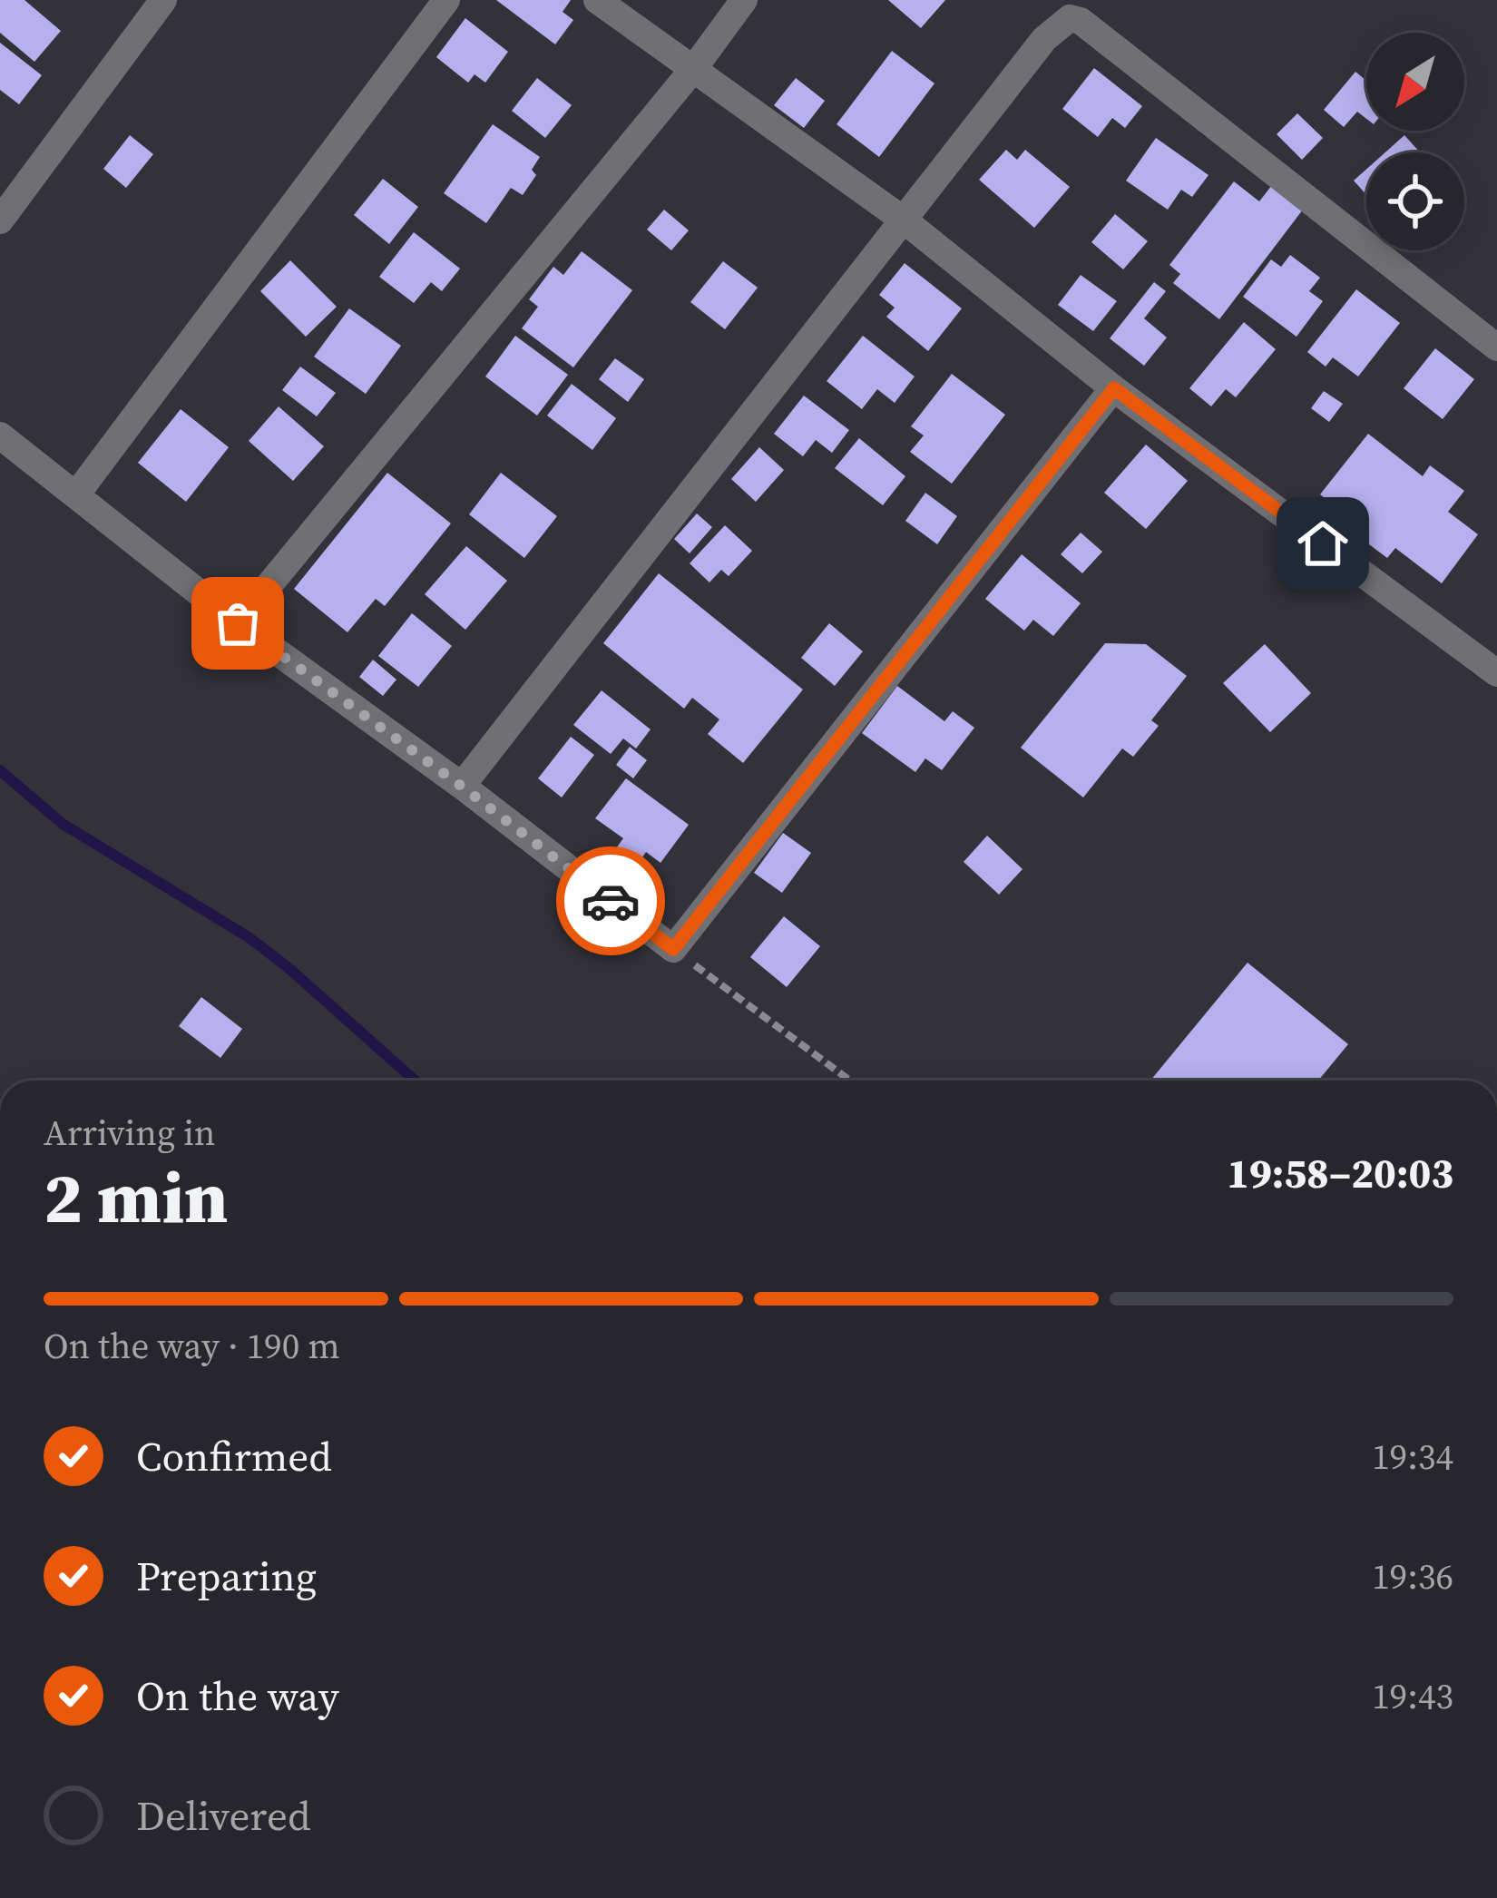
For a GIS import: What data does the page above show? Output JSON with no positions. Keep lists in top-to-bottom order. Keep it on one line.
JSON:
{"north":"bottom left","page":{"heading":["2 min","Arriving in","19:58–20:03"],"bar":"On the way · 190 m","list":[["Confirmed","19:34"],["Preparing","19:36"],["On the way","19:43"],"Delivered"]}}
